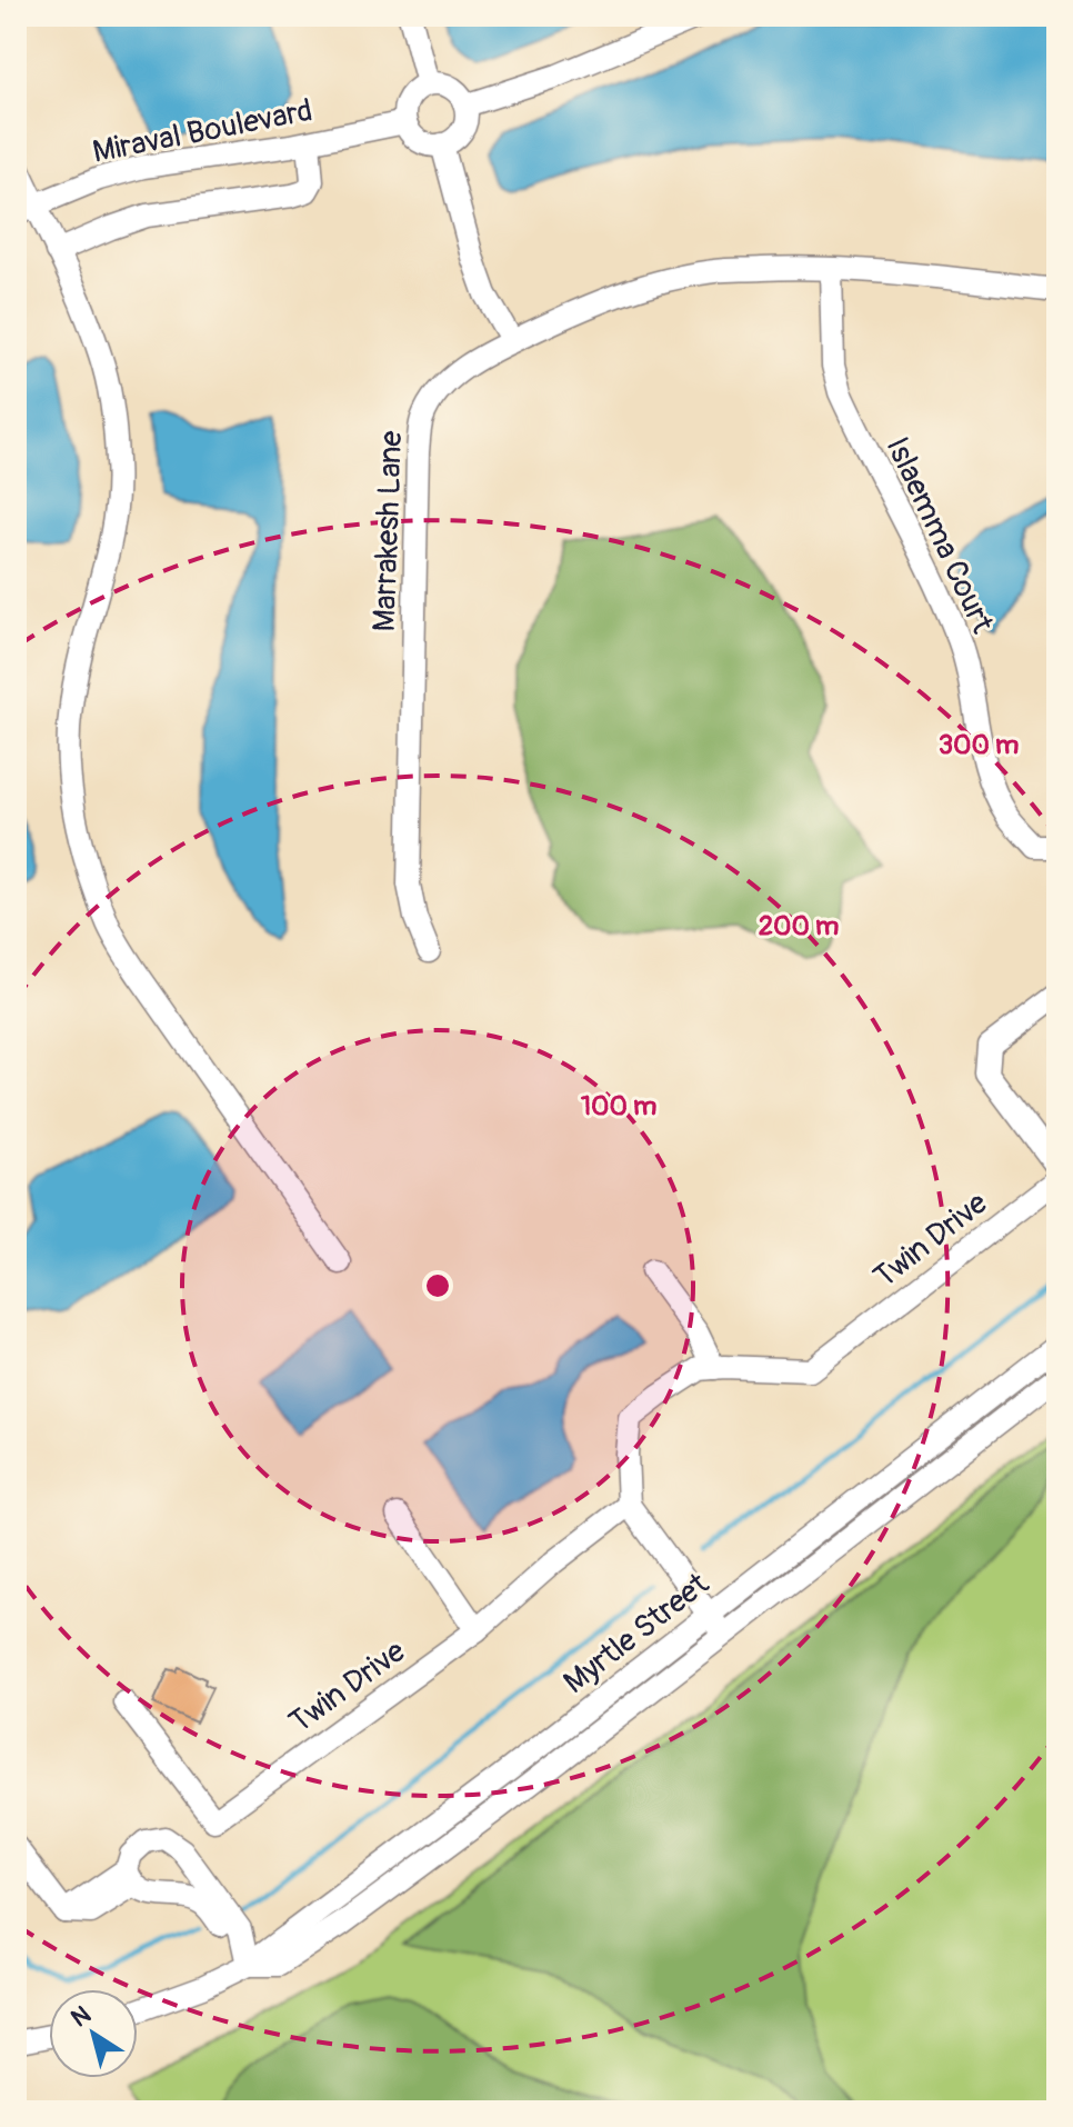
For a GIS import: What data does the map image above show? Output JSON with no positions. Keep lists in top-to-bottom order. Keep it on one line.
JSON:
{"streets":{"street":["Miraval Boulevard","Marrakesh Lane","Islaemma Court","Twin Drive","Myrtle Street"]},"crossings":[["Marrakesh Lane","Islaemma Court"]],"north":"top left","rings":["300 m","200 m","100 m"]}
